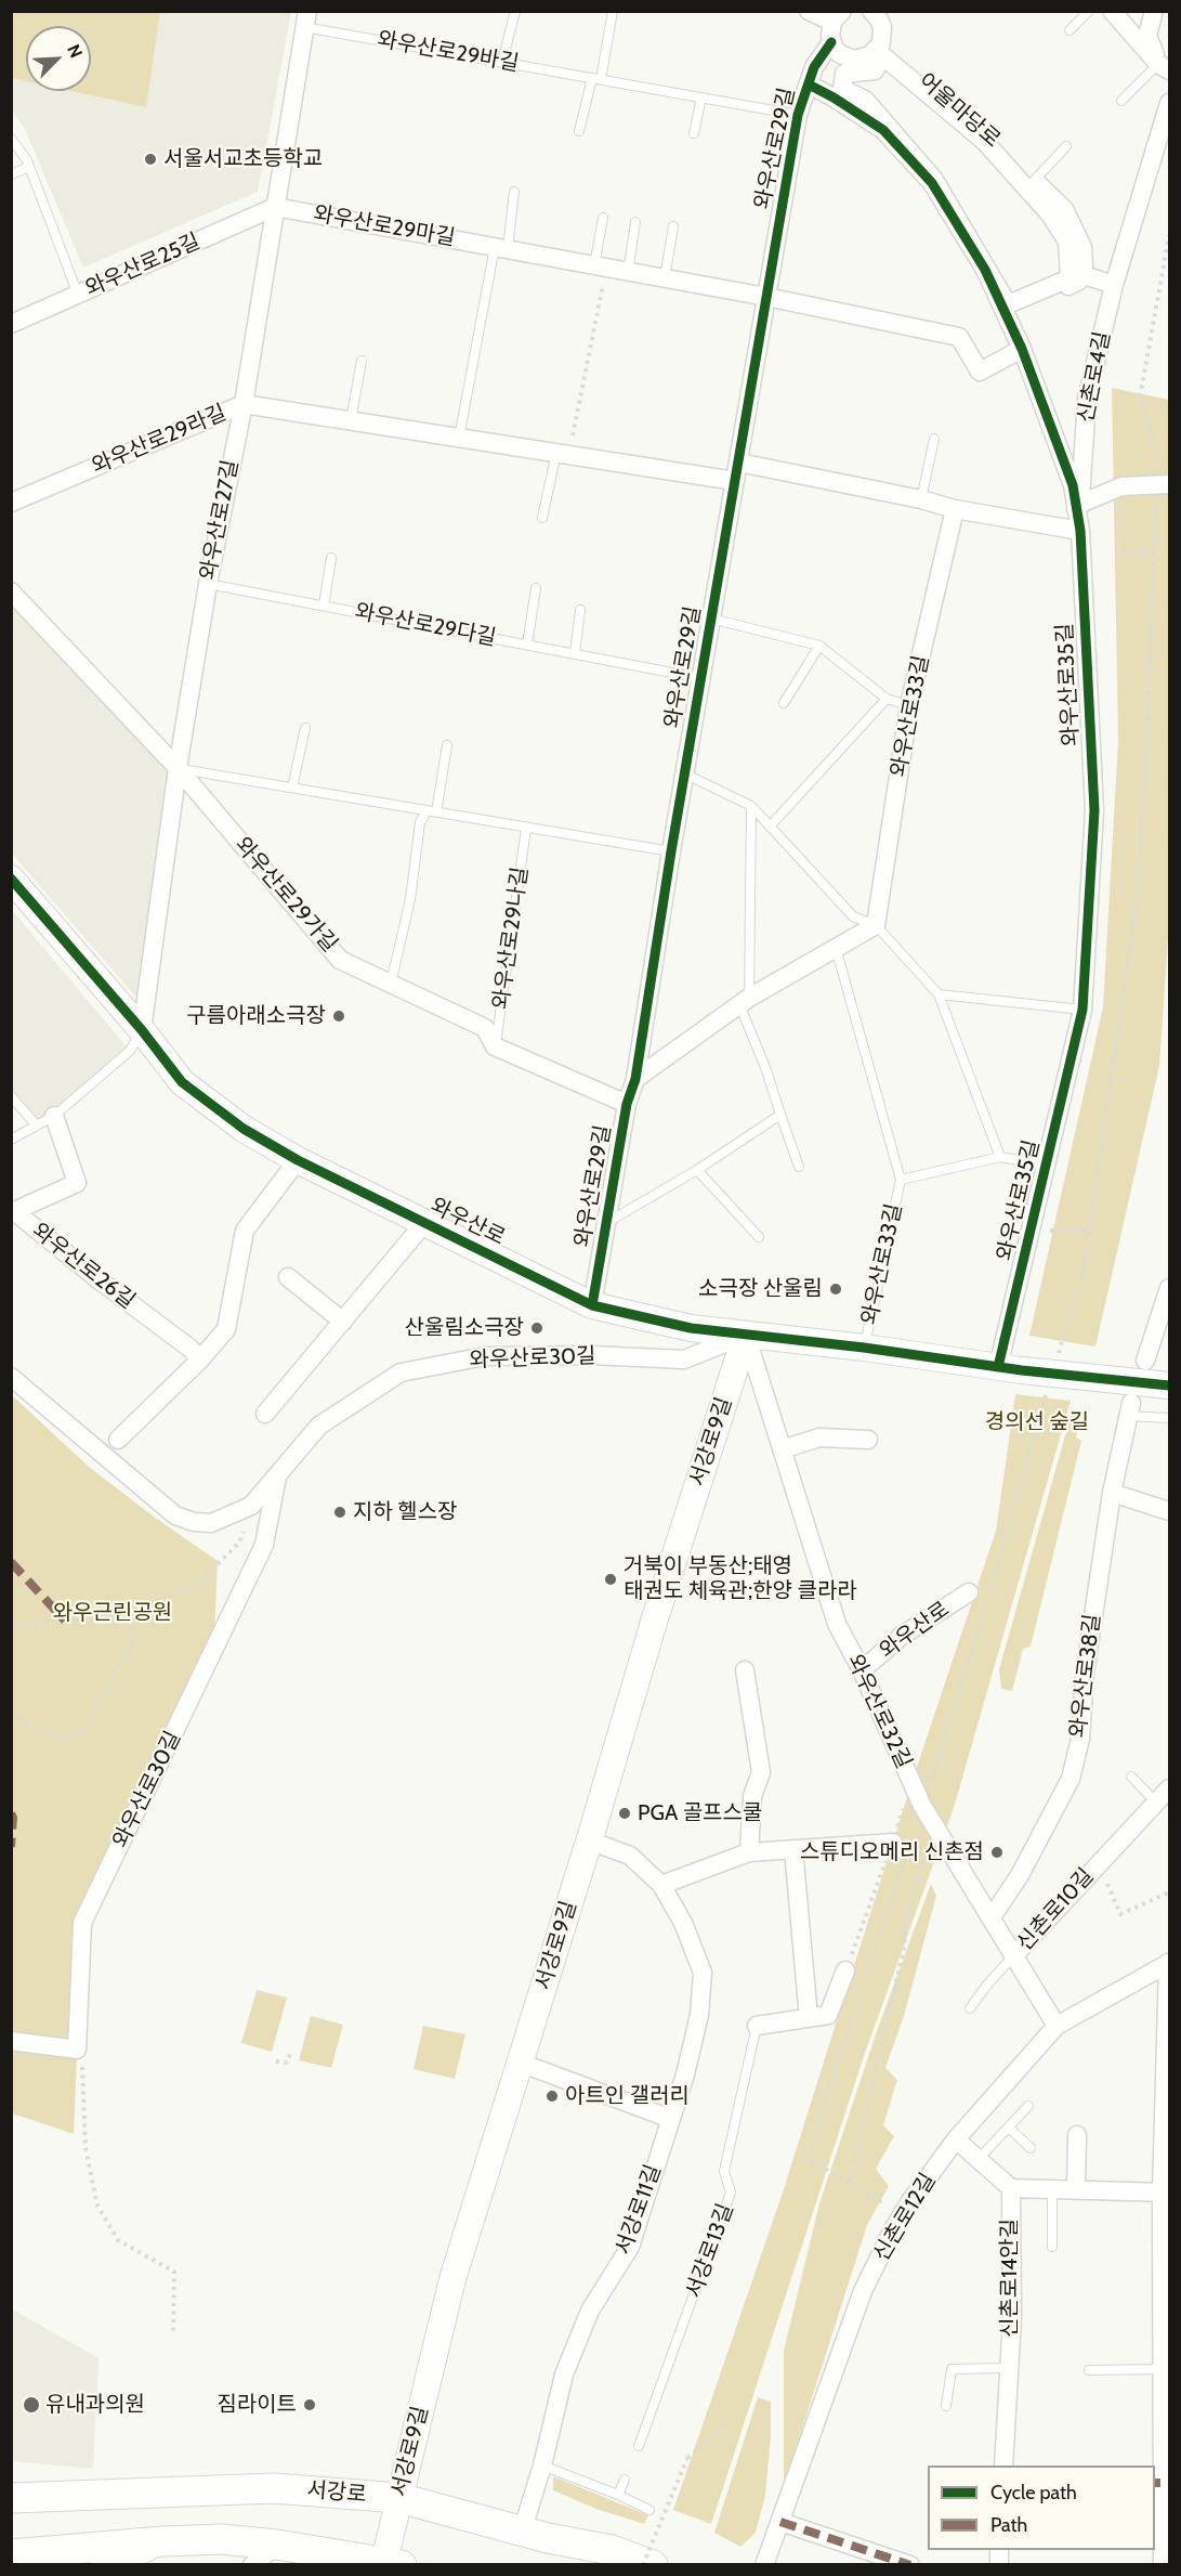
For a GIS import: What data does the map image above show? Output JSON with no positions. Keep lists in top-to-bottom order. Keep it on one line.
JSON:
{"streets":{"main road":["서강로"],"street":["어울마당로","와우산로29길","와우산로29마길","와우산로25길","신촌로4길","와우산로29라길","와우산로27길","와우산로35길","와우산로33길","와우산로29가길","와우산로","와우산로26길","와우산로30길","서강로9길","와우산로38길","와우산로32길","신촌로10길","서강로11길","신촌로12길","서강로13길","신촌로14안길"],"lane":["와우산로29바길","와우산로29다길","와우산로29나길"]},"crossings":[["와우산로29바길","와우산로29길"],["와우산로29바길","와우산로27길"],["와우산로29길","와우산로29마길"],["와우산로29길","와우산로29라길"],["와우산로29길","와우산로29다길"],["와우산로29길","와우산로35길"],["와우산로29길","와우산로33길"],["와우산로29길","와우산로29가길"],["와우산로29길","와우산로"],["와우산로29마길","와우산로25길"],["와우산로29마길","와우산로27길"],["와우산로25길","와우산로27길"],["신촌로4길","와우산로35길"],["와우산로29라길","와우산로27길"],["와우산로27길","와우산로29다길"],["와우산로27길","와우산로29가길"],["와우산로27길","와우산로"],["와우산로35길","와우산로33길"],["와우산로35길","와우산로"],["와우산로33길","와우산로"],["와우산로29가길","와우산로29나길"],["와우산로","와우산로30길"],["와우산로","서강로9길"],["와우산로","와우산로32길"],["와우산로30길","서강로9길"],["와우산로30길","와우산로32길"],["서강로9길","와우산로32길"],["서강로9길","서강로11길"],["서강로9길","서강로"],["와우산로38길","와우산로32길"],["와우산로32길","신촌로10길"],["와우산로32길","신촌로12길"],["서강로11길","서강로"]],"parks":["경의선 숲길","와우근린공원"],"places":["서울서교초등학교","구름아래소극장","소극장 산울림","산울림소극장","지하 헬스장","거북이 부동산;태영 태권도 체육관;한양 클라라","PGA 골프스쿨","스튜디오메리 신촌점","아트인 갤러리","유내과의원","짐라이트"],"legend":["Cycle path","Path"],"north":"top right"}
